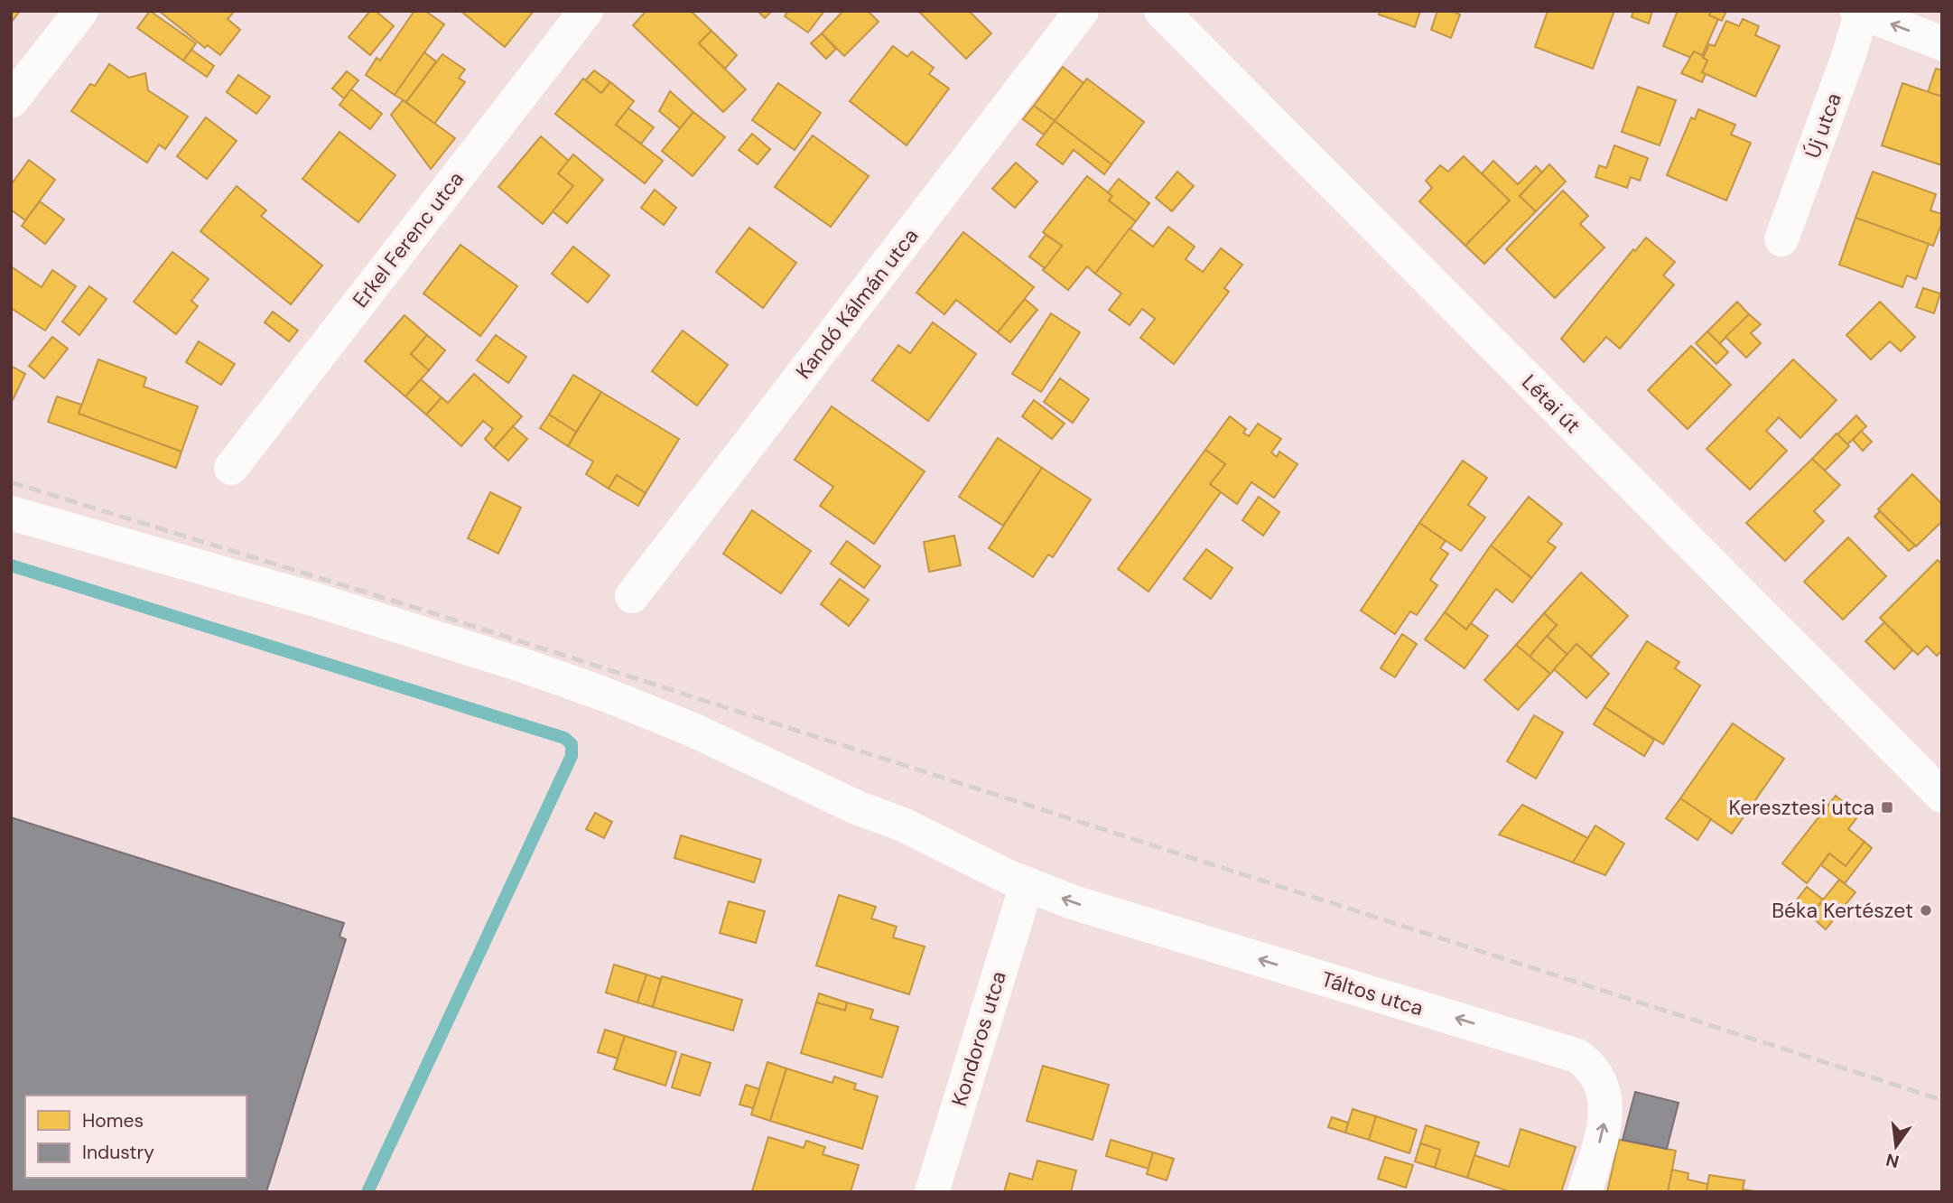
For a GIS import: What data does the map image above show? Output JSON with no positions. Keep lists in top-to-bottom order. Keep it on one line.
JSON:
{"streets":{"street":["Új utca","Erkel Ferenc utca","Kandó Kálmán utca","Létai út","Táltos utca","Kondoros utca"]},"crossings":[["Táltos utca","Kondoros utca"]],"one_way":["Táltos utca"],"places":{"transit":["Keresztesi utca"],"other":["Béka Kertészet"]},"legend":["Homes","Industry"],"north":"bottom"}
